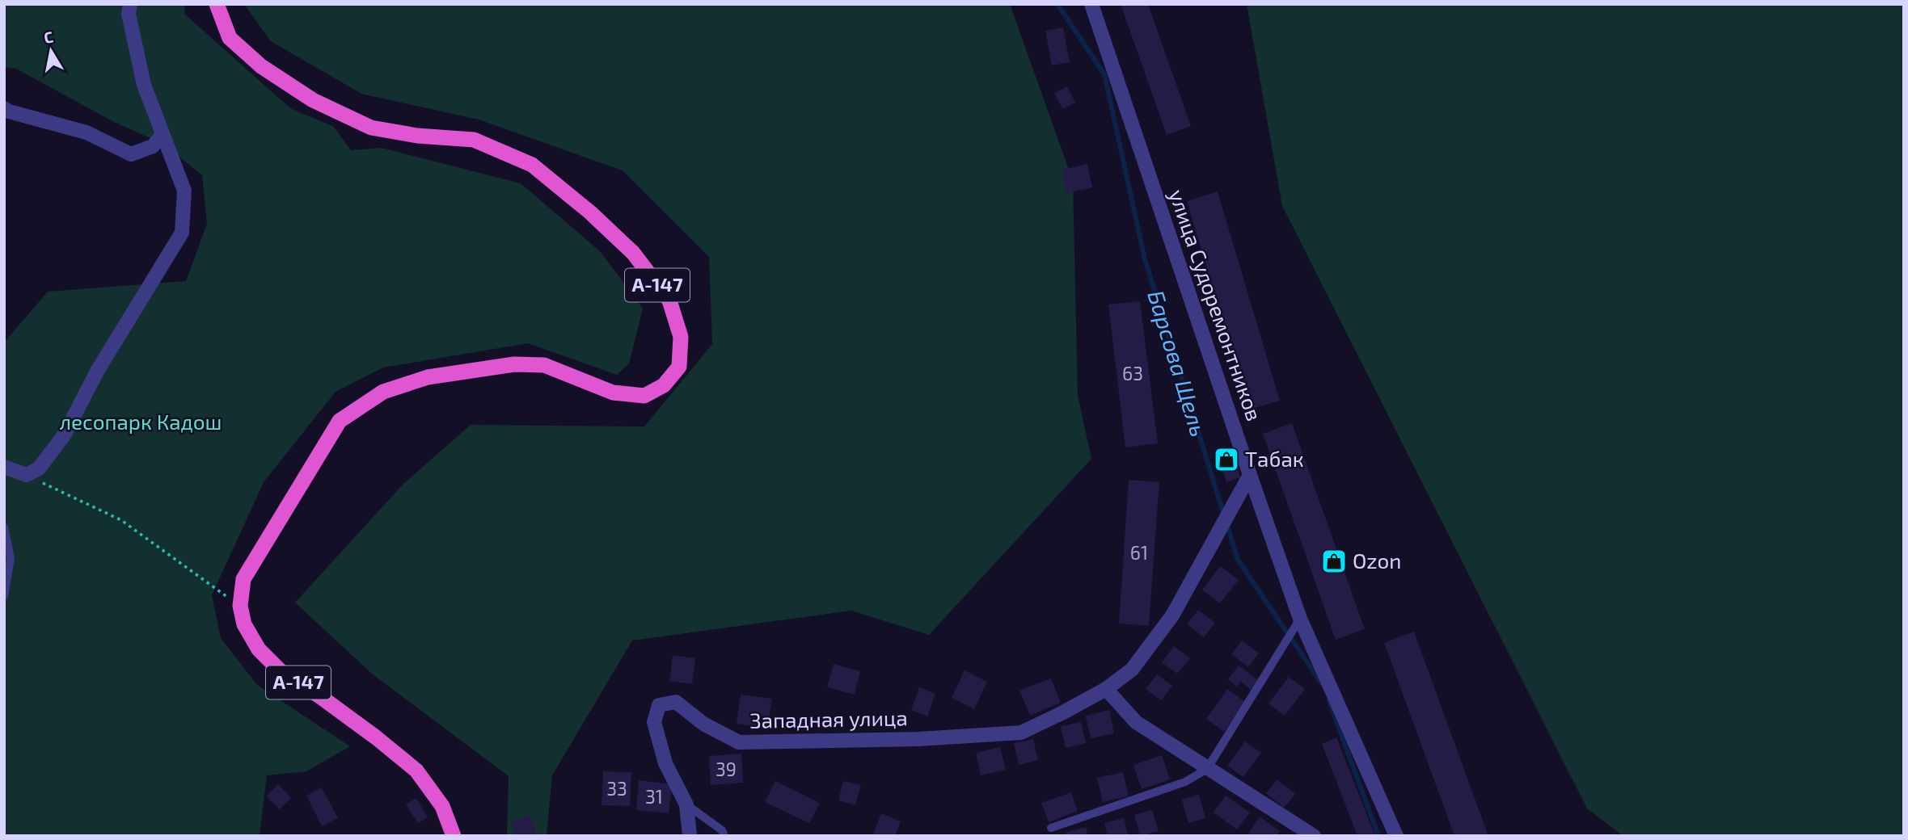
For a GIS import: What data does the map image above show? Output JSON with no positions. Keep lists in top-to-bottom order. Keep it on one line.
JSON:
{"streets":{"highway":["А-147"],"street":["улица Судоремонтников","Западная улица"]},"crossings":[["улица Судоремонтников","Западная улица"]],"water":["Барсова Щель"],"parks":["лесопарк Кадош"],"places":{"shop":["Табак","Ozon"]},"house_numbers":["63","61","39","33","31"],"north":"top"}
